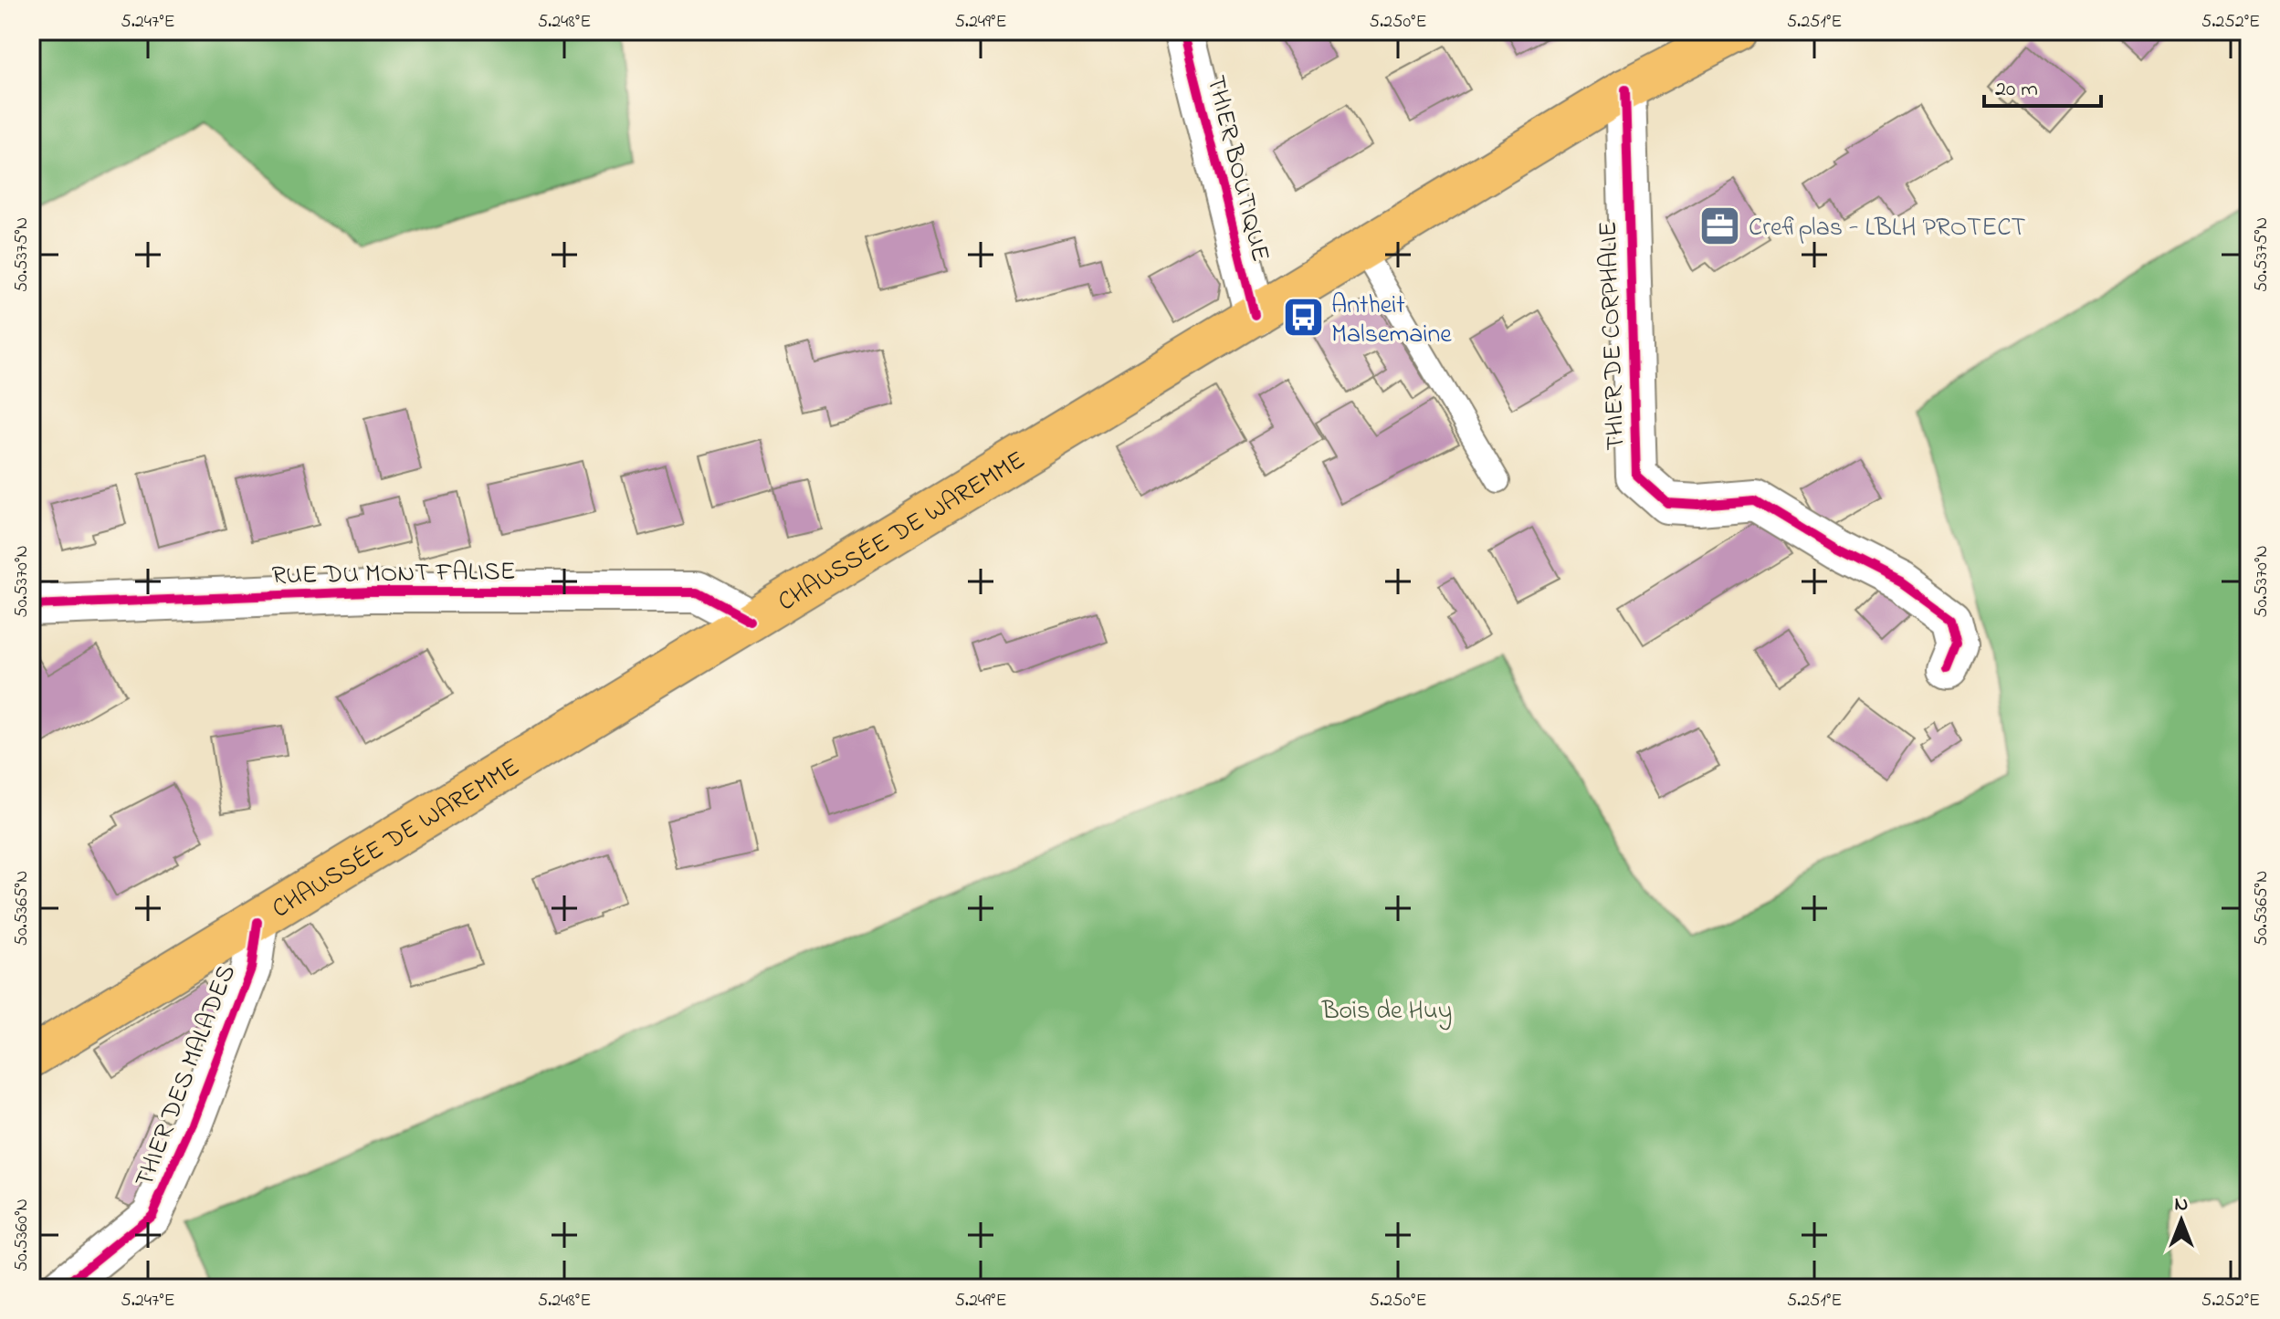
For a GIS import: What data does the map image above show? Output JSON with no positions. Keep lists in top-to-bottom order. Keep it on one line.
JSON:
{"streets":{"main road":["CHAUSSÉE DE WAREMME"],"street":["THIER BOUTIQUE","THIER DE CORPHALIE","RUE DU MONT FALISE","THIER DES MALADES"]},"crossings":[["THIER BOUTIQUE","CHAUSSÉE DE WAREMME"],["THIER DE CORPHALIE","CHAUSSÉE DE WAREMME"],["CHAUSSÉE DE WAREMME","RUE DU MONT FALISE"],["CHAUSSÉE DE WAREMME","THIER DES MALADES"]],"parks":["Bois de Huy"],"places":{"office":["Crefiplas - LBLH PROTECT"],"bus stop":["Antheit Malsemaine"]},"scale_bar":"20 m","north":"top","coordinates":["5.247°E","5.248°E","5.249°E","5.250°E","5.251°E","5.252°E","50.5375°N","50.5370°N","50.5365°N","50.5360°N"]}
